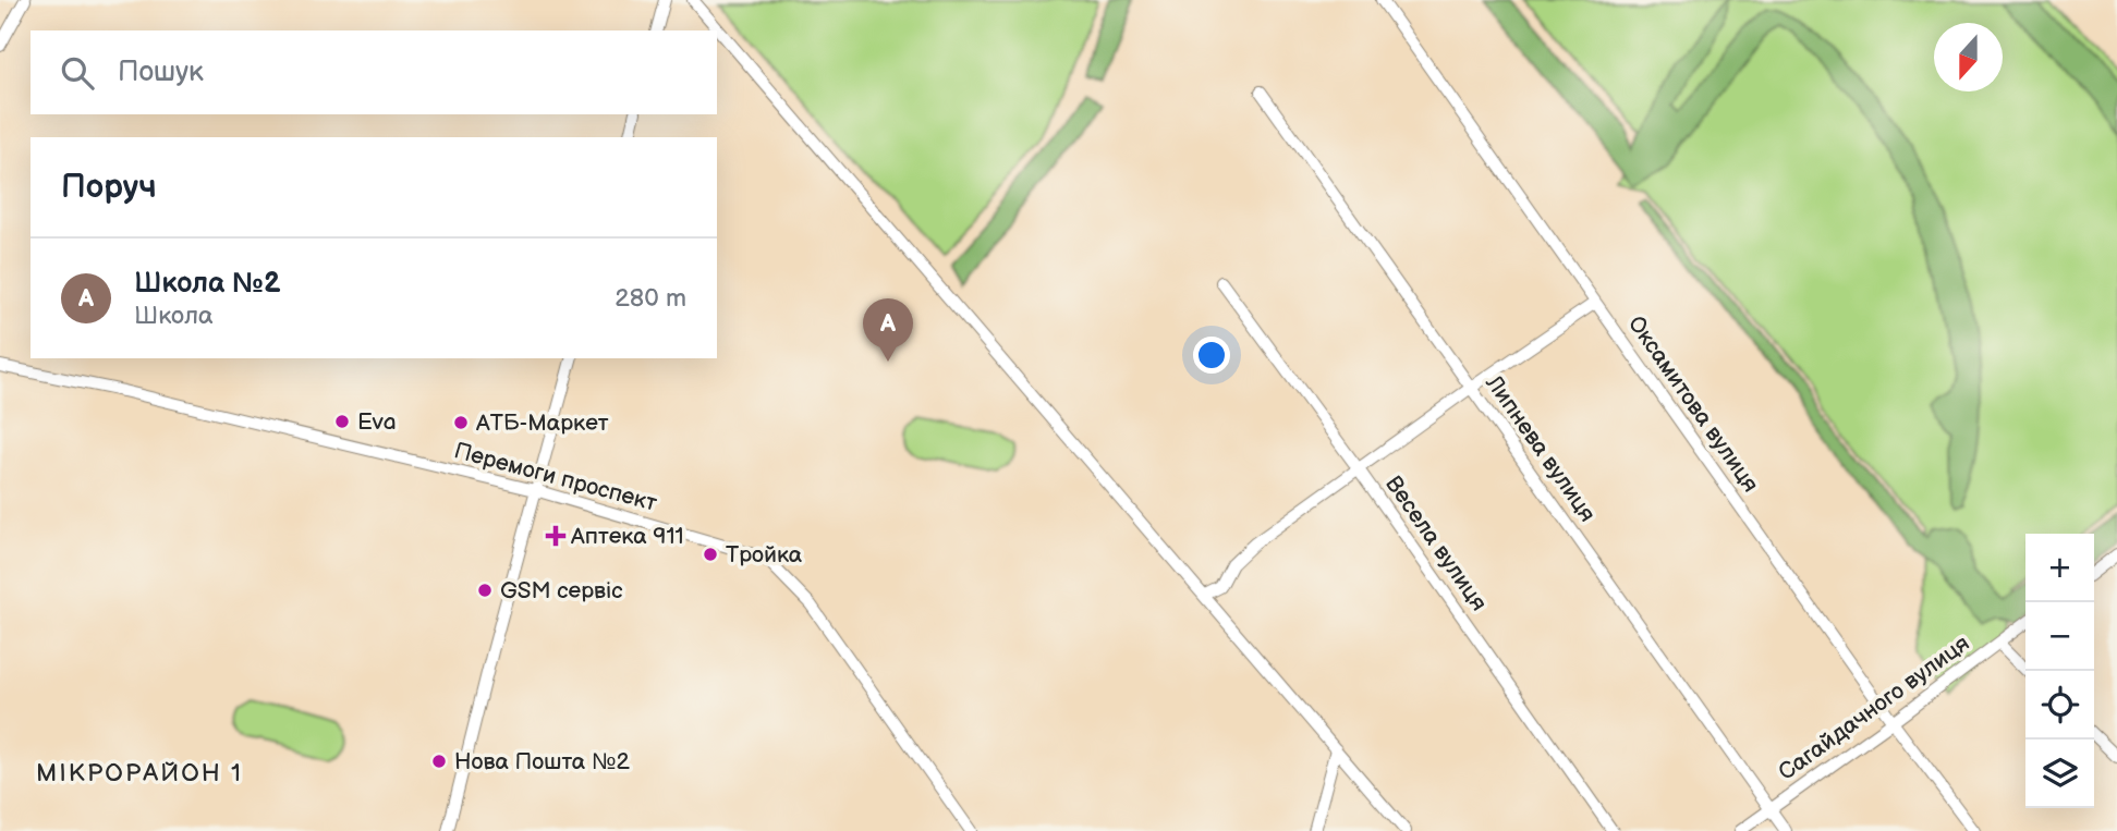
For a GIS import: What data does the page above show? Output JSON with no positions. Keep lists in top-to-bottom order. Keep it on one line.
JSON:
{"streets":{"street":["Оксамитова вулиця","Липнева вулиця","Перемоги проспект","Весела вулиця","Сагайдачного вулиця"]},"crossings":[["Оксамитова вулиця","Сагайдачного вулиця"],["Липнева вулиця","Сагайдачного вулиця"]],"districts":["МІКРОРАЙОН 1"],"places":{"other":["Eva","АТБ-Маркет","Тройка","GSM сервіс","Нова Пошта №2"],"health":["Аптека 911"]},"north":"bottom","page":{"search":"Пошук","heading":"Поруч","list":[{"mark":"A","name":"Школа №2","note":"Школа","value":"280 m"}],"pins":"A","map_buttons":["+","−"]}}
